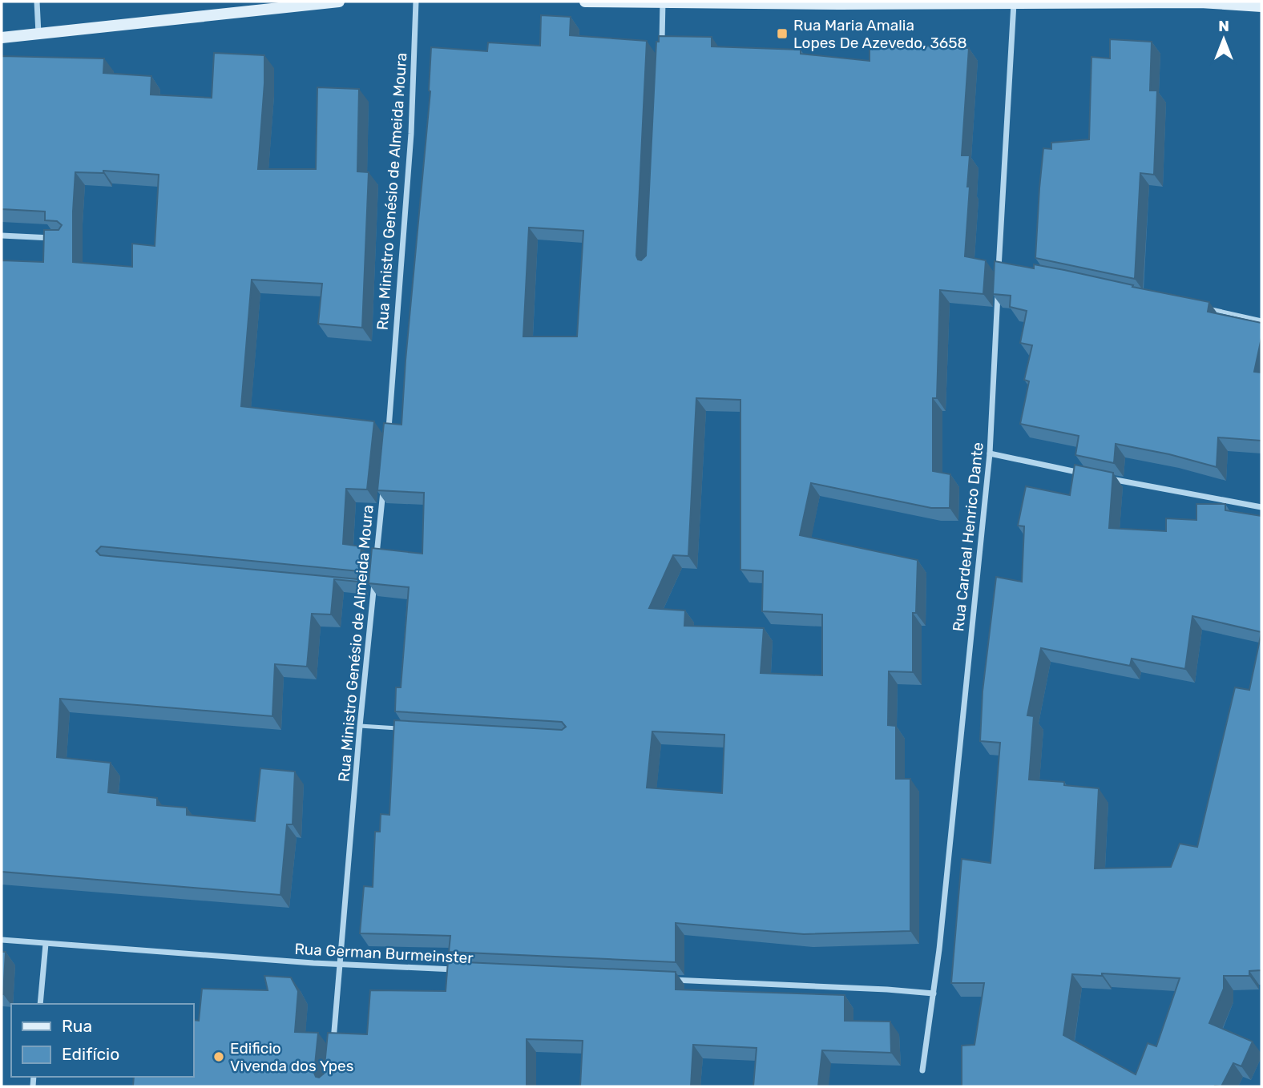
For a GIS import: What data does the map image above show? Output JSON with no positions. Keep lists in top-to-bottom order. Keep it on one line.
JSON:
{"streets":{"street":["Rua Ministro Genésio de Almeida Moura","Rua Cardeal Henrico Dante","Rua German Burmeinster"]},"crossings":[["Rua Ministro Genésio de Almeida Moura","Rua German Burmeinster"]],"places":{"transit":["Rua Maria Amalia Lopes De Azevedo, 3658"],"other":["Edificio Vivenda dos Ypes"]},"legend":["Rua","Edifício"],"north":"top"}
